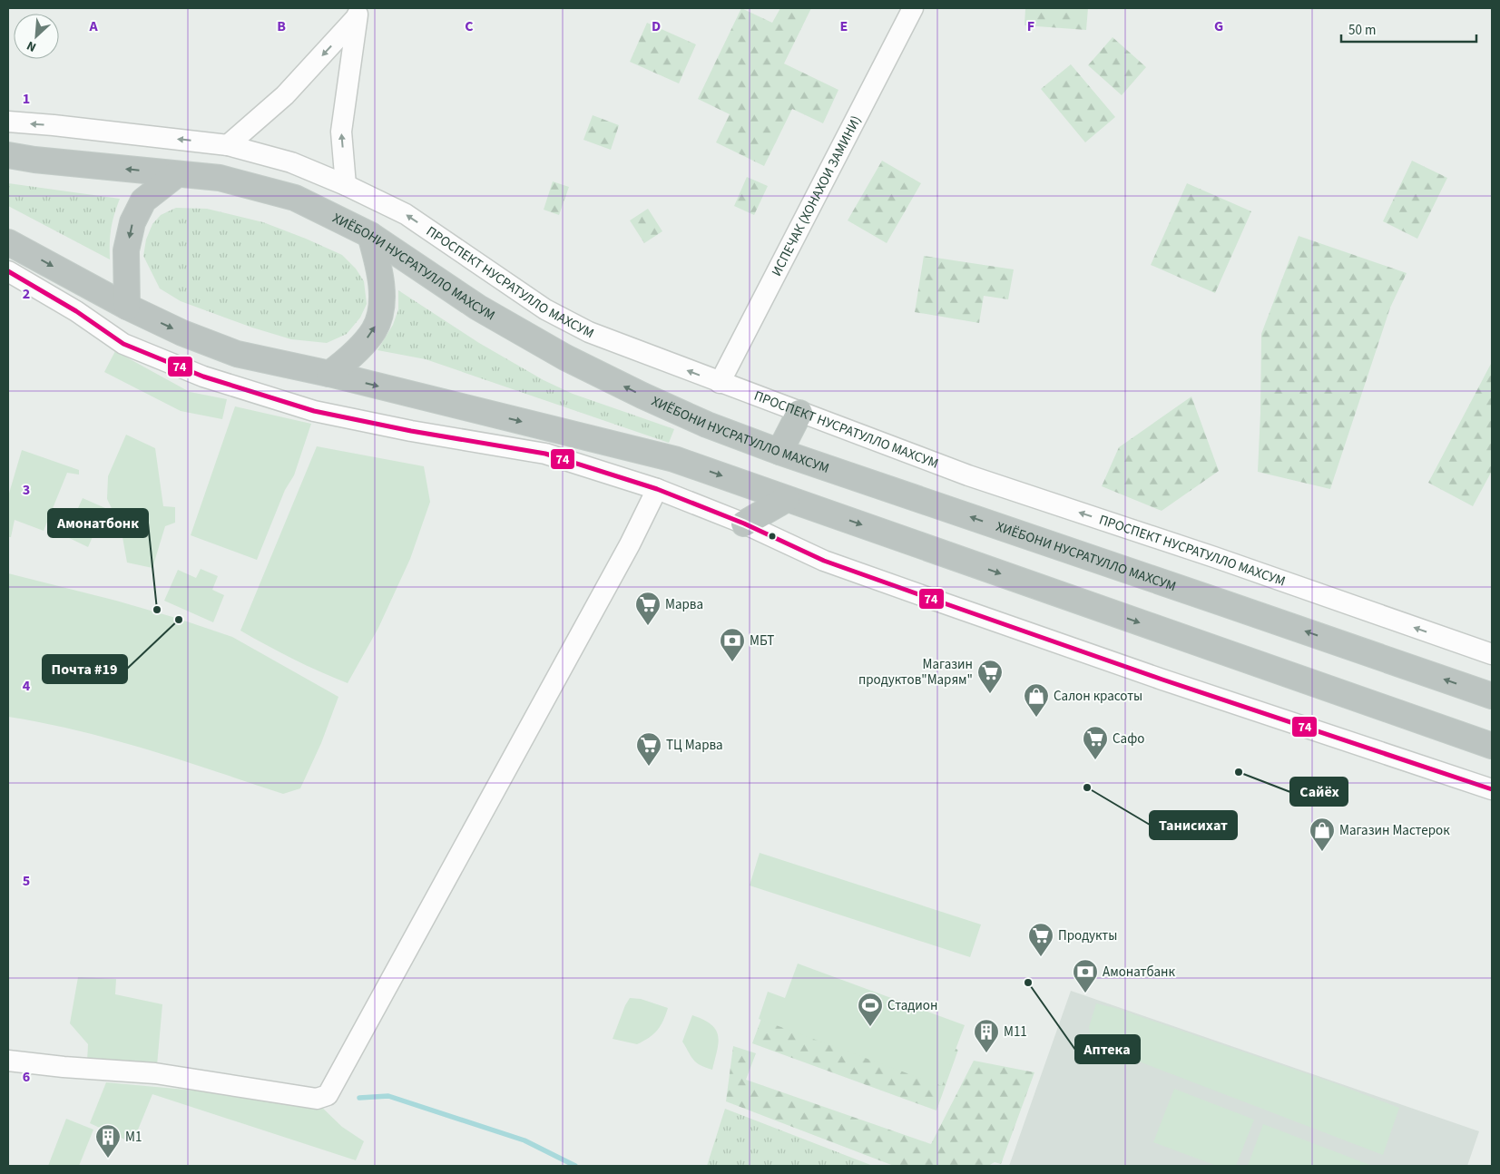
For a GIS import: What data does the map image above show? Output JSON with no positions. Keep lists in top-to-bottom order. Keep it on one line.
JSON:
{"streets":{"highway":["ХИЁБОНИ НУСРАТУЛЛО МАХСУМ"],"street":["ИСПЕЧАК (ХОНАХОИ ЗАМИНИ)","ПРОСПЕКТ НУСРАТУЛЛО МАХСУМ"]},"crossings":[["ИСПЕЧАК (ХОНАХОИ ЗАМИНИ)","ПРОСПЕКТ НУСРАТУЛЛО МАХСУМ"]],"places":{"other":["Амонатбонк","Почта #19","Сайёх","Танисихат","Аптека"],"supermarket":["Марва","Магазин продуктов\"Марям\"","Сафо","ТЦ Марва","Продукты"],"bank":["МБТ","Амонатбанк"],"shop":["Салон красоты","Магазин Мастерок"],"sports":["Стадион"],"building":["M11","M1"]},"lines":["transit line 74"],"scale_bar":"50 m","north":"bottom left","grid":{"columns":["A","B","C","D","E","F","G"],"rows":["1","2","3","4","5","6"]}}
